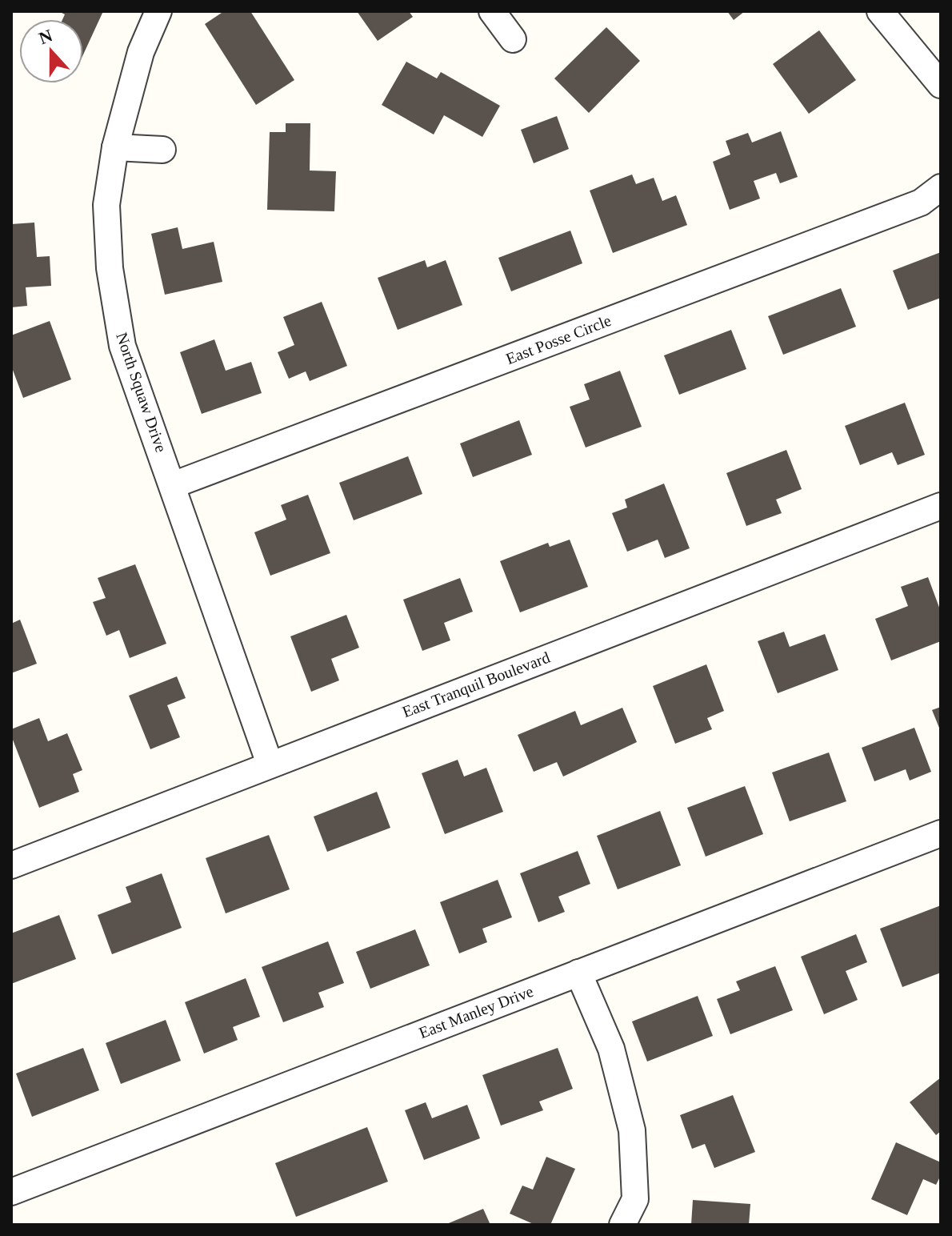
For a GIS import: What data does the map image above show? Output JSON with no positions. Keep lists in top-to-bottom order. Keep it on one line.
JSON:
{"streets":{"street":["East Posse Circle","North Squaw Drive","East Tranquil Boulevard","East Manley Drive"]},"crossings":[["East Posse Circle","North Squaw Drive"],["North Squaw Drive","East Tranquil Boulevard"]],"north":"top"}
